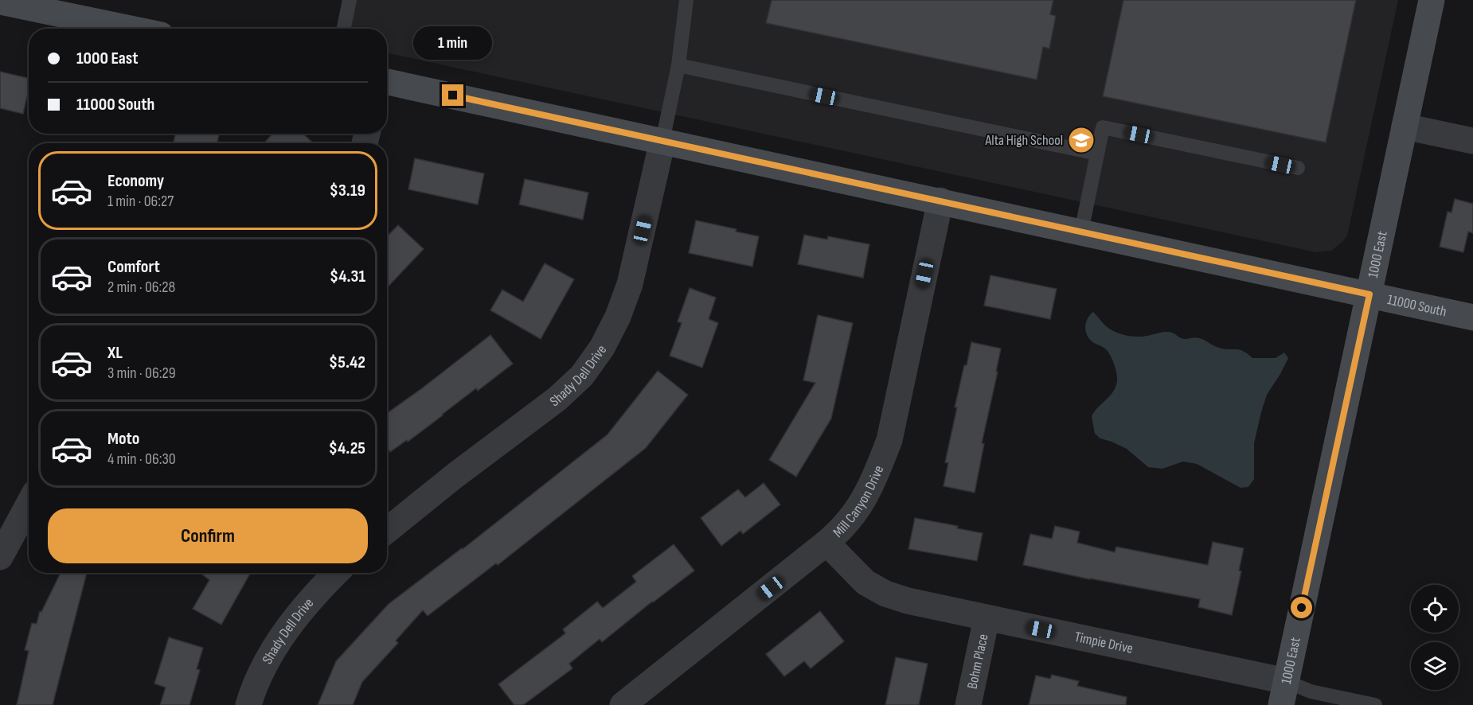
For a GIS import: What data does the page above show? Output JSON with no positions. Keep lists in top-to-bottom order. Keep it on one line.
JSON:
{"streets":{"street":["1000 East","11000 South","Shady Dell Drive","Mill Canyon Drive","Timpie Drive","Bohm Place"]},"crossings":[["1000 East","11000 South"],["1000 East","Timpie Drive"],["11000 South","Shady Dell Drive"],["11000 South","Mill Canyon Drive"],["Mill Canyon Drive","Timpie Drive"],["Timpie Drive","Bohm Place"]],"places":{"school or university":["Alta High School"]},"page":{"bubble":"1 min","banner":["1000 East","11000 South"],"list":[{"name":"Economy","note":"1 min · 06:27","value":"$3.19"},{"name":"Comfort","note":"2 min · 06:28","value":"$4.31"},{"name":"XL","note":"3 min · 06:29","value":"$5.42"},{"name":"Moto","note":"4 min · 06:30","value":"$4.25"}],"buttons":"Confirm"}}
